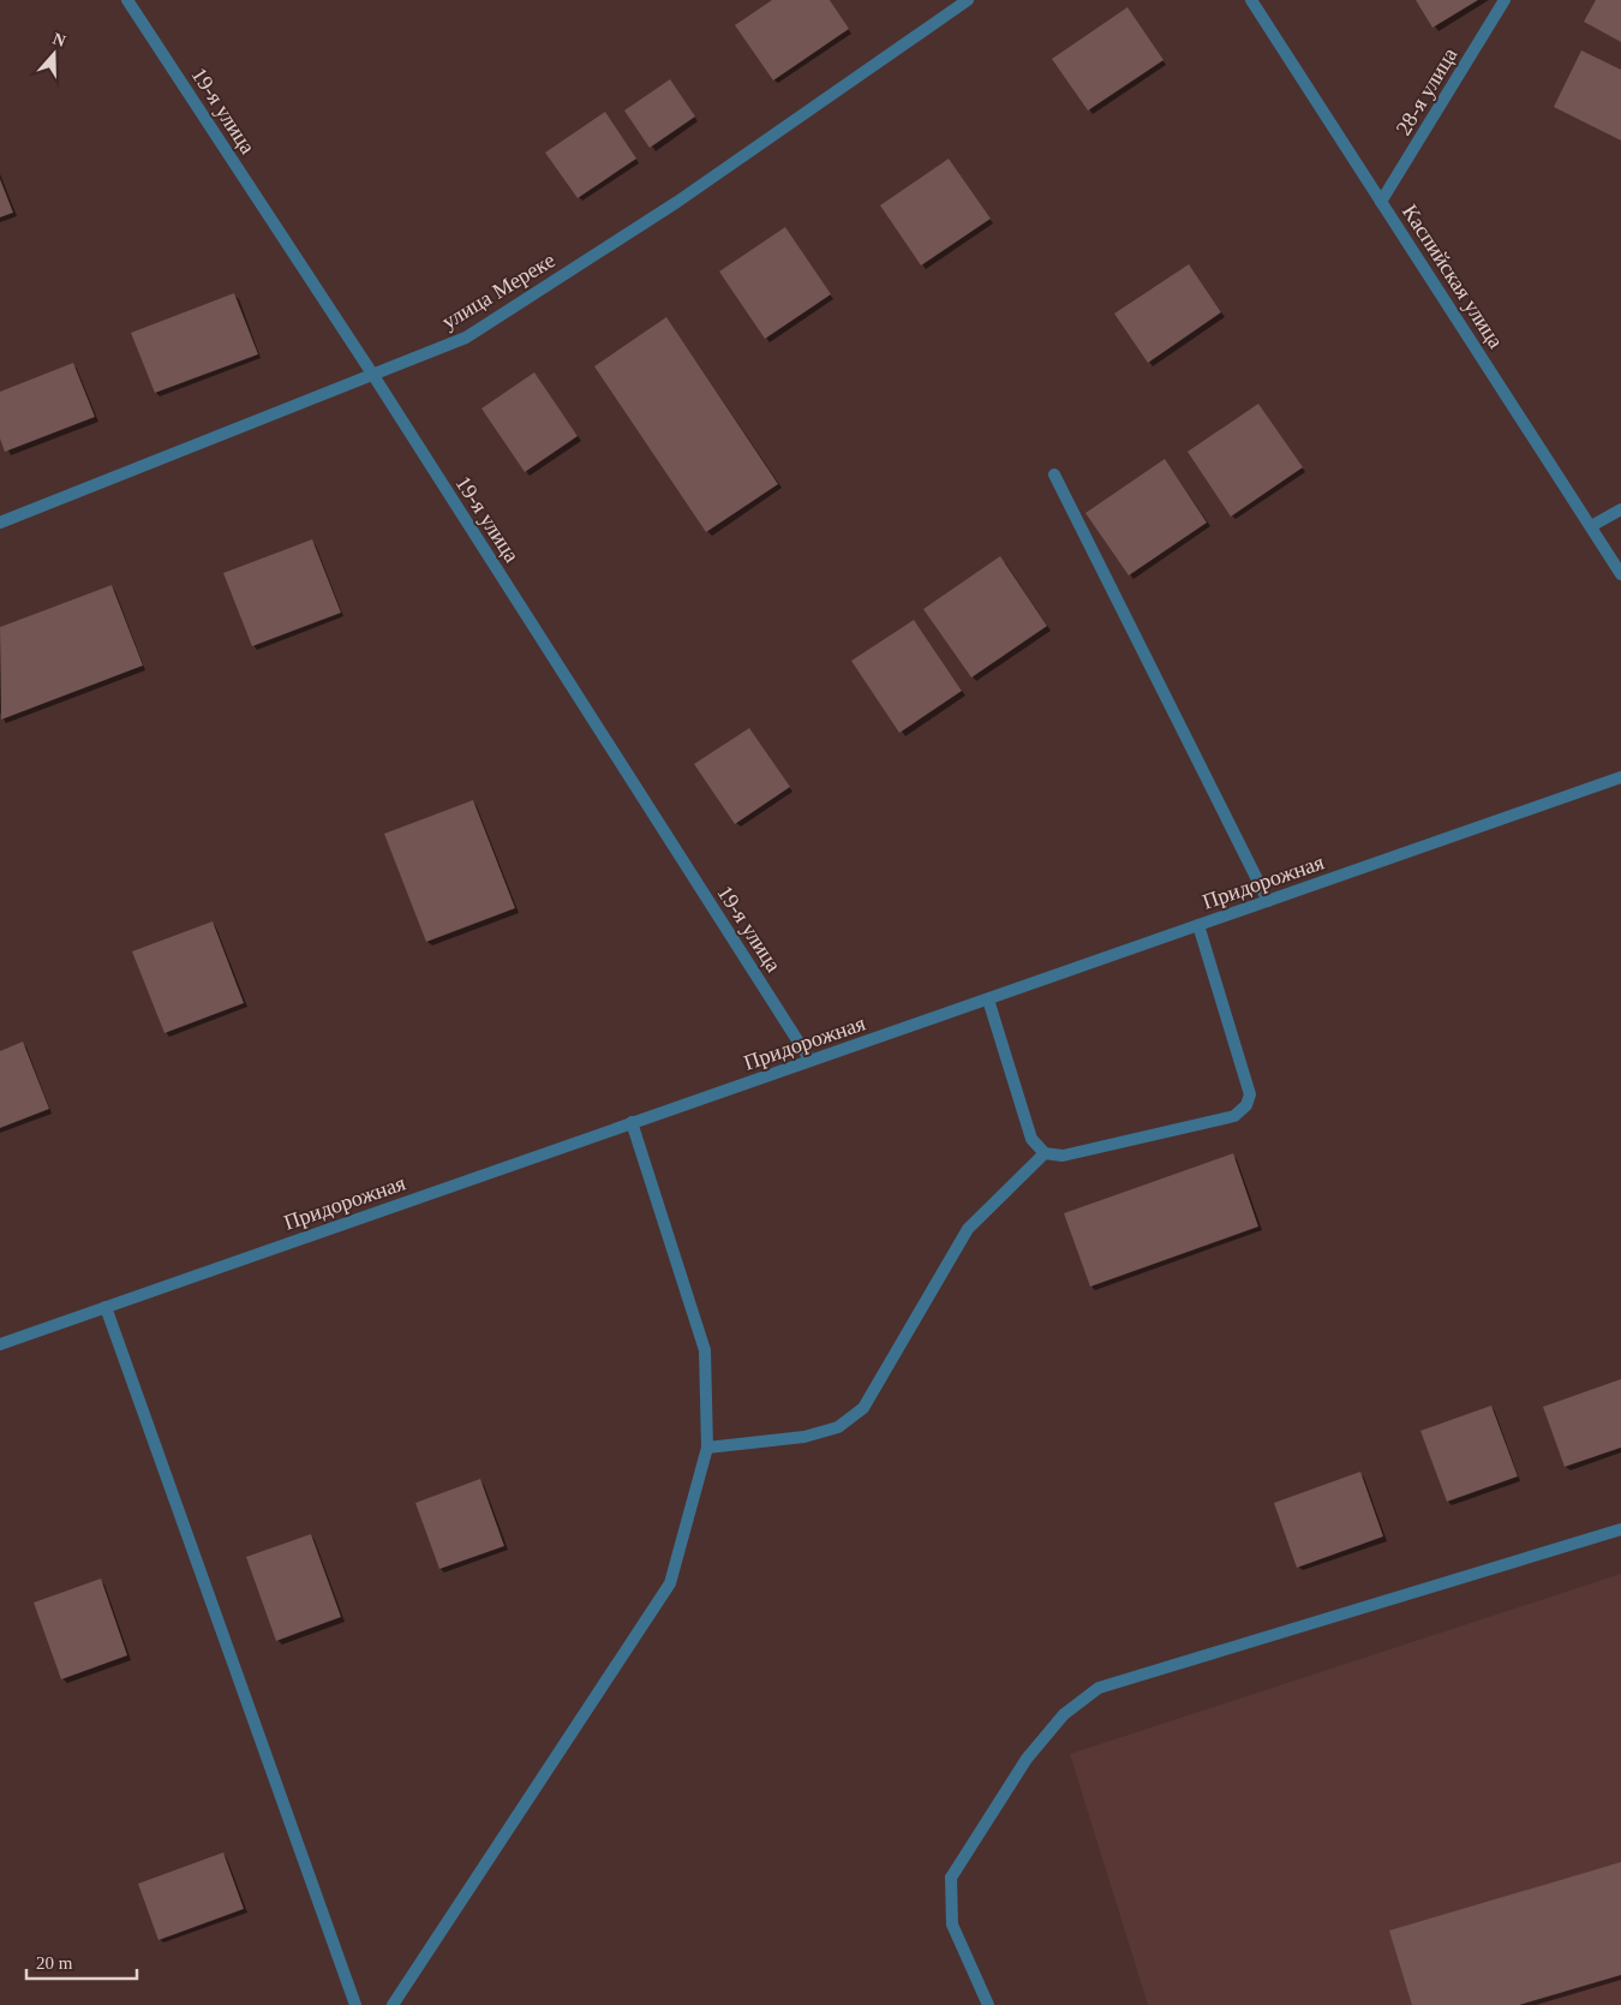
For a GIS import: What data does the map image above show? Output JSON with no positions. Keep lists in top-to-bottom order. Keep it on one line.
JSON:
{"streets":{"street":["28-я улица","19-я улица","Каспийская улица","улица Мереке","Придорожная"]},"crossings":[["28-я улица","Каспийская улица"],["19-я улица","улица Мереке"],["19-я улица","Придорожная"]],"scale_bar":"20 m","north":"top"}
